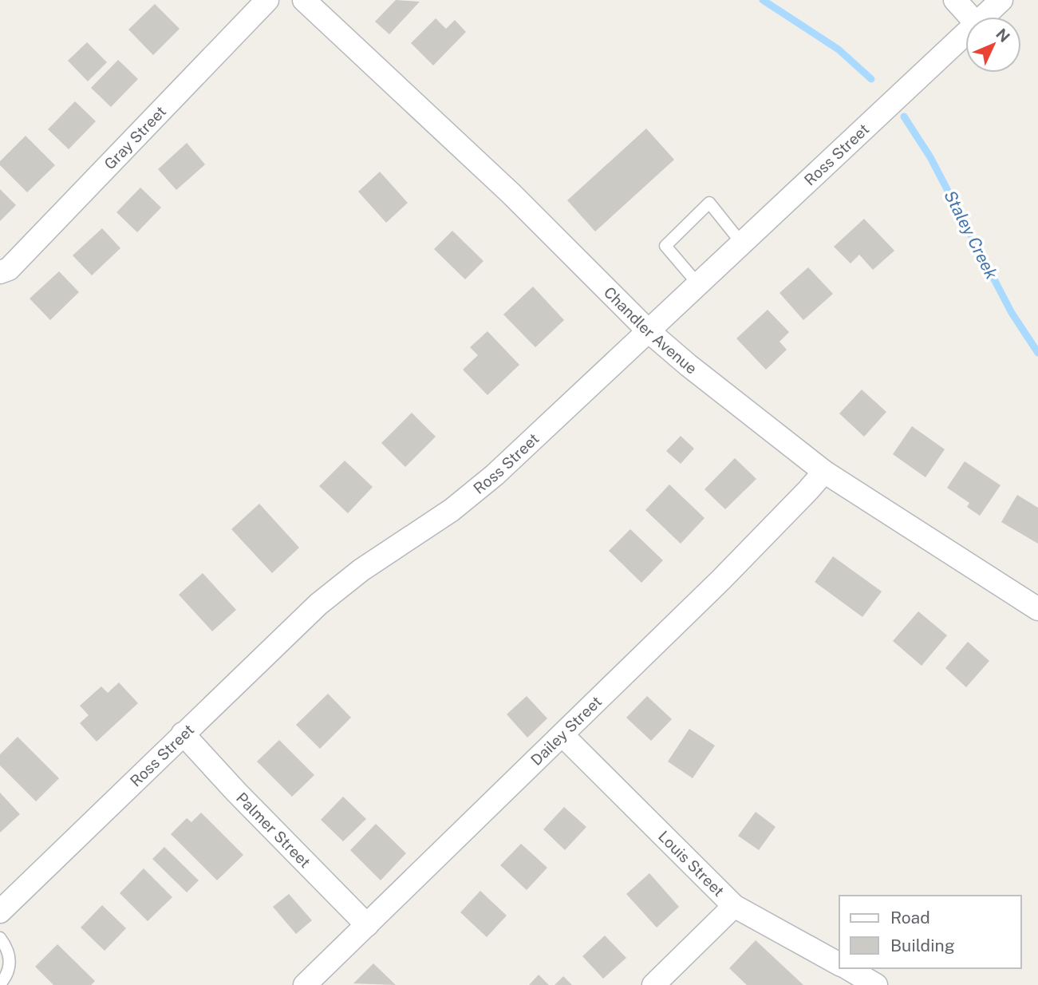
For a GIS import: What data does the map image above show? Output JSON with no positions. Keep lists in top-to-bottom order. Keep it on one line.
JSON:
{"streets":{"street":["Gray Street","Ross Street","Chandler Avenue","Dailey Street","Palmer Street","Louis Street"]},"crossings":[["Ross Street","Chandler Avenue"],["Ross Street","Palmer Street"],["Chandler Avenue","Dailey Street"],["Dailey Street","Palmer Street"],["Dailey Street","Louis Street"]],"water":["Staley Creek"],"legend":["Road","Building"],"north":"top right"}
